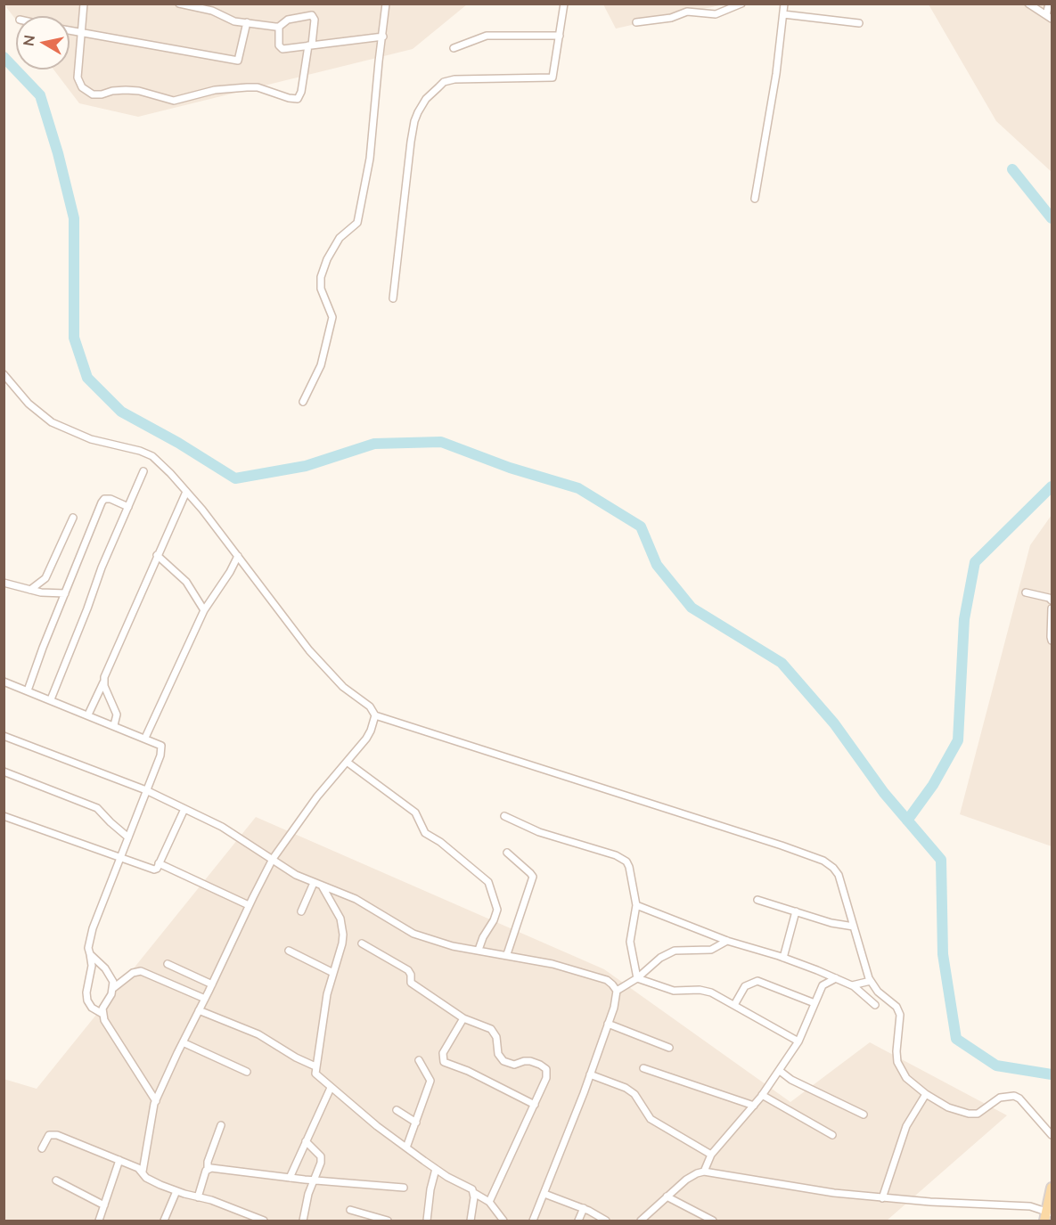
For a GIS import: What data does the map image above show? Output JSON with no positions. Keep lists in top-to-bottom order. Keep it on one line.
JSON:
{"north":"left"}
